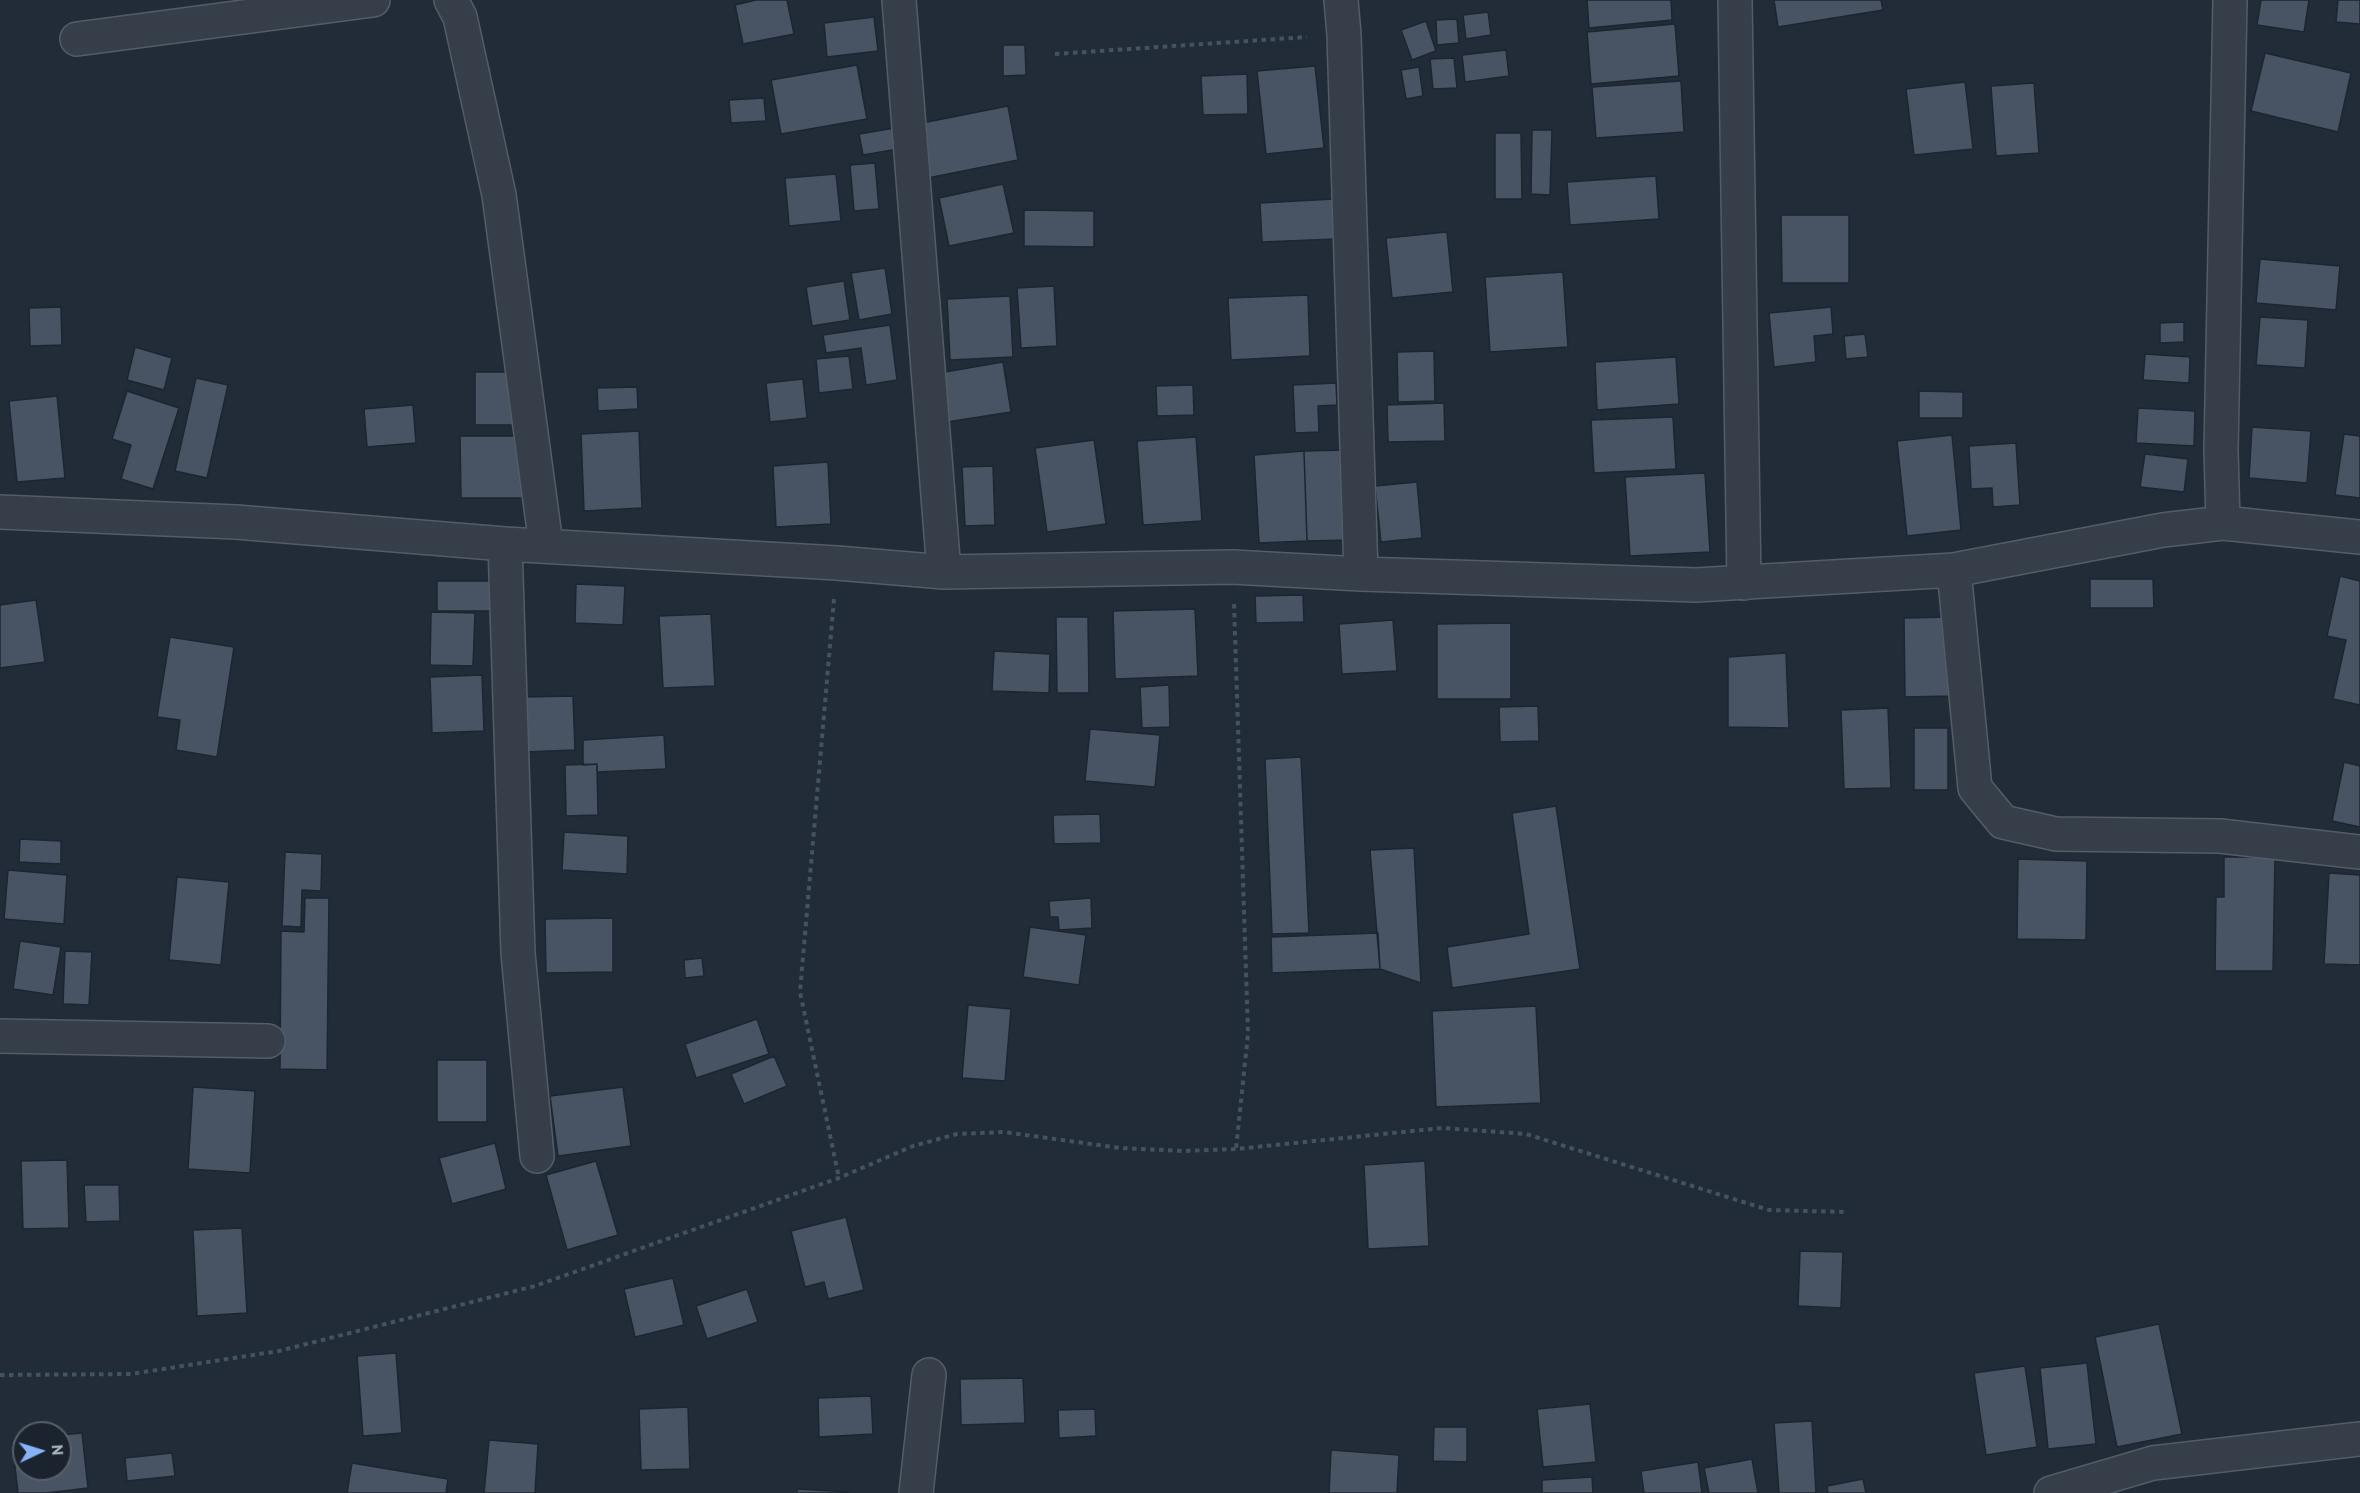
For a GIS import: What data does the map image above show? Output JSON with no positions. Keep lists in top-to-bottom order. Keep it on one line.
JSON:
{"north":"right"}
